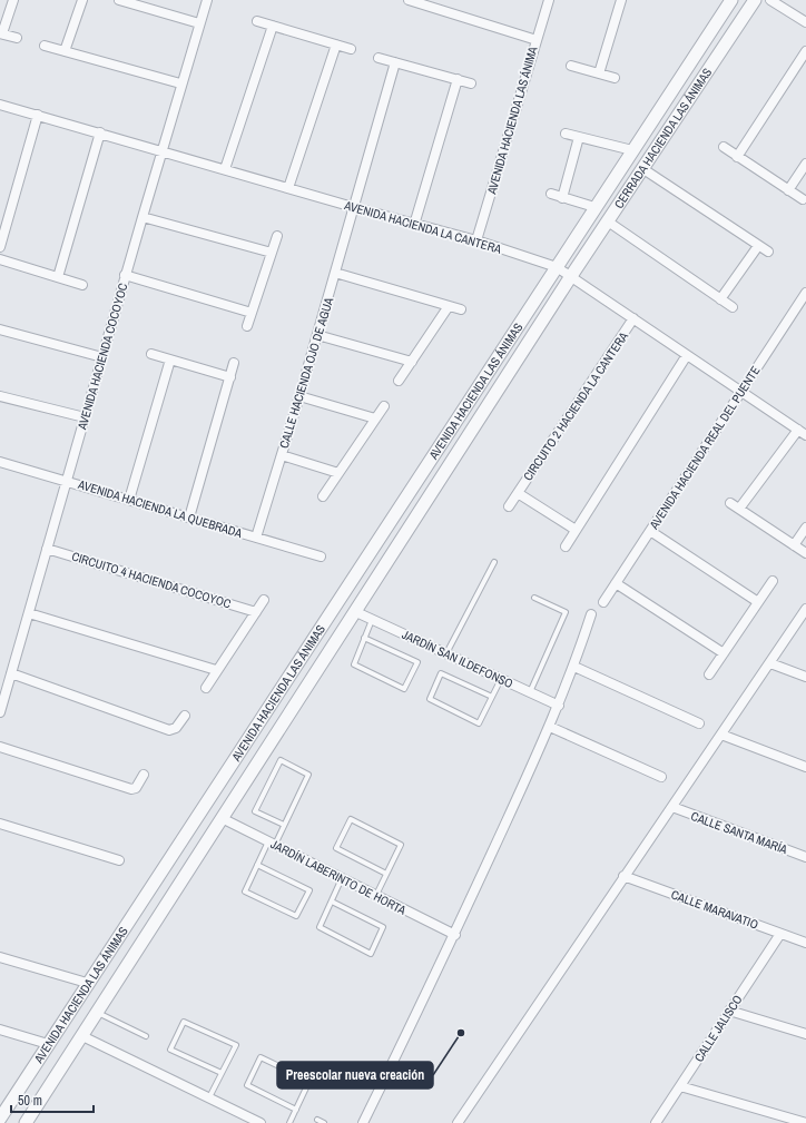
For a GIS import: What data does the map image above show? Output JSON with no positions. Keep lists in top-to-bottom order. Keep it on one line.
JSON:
{"streets":{"street":["AVENIDA HACIENDA LAS ÁNIMA","CERRADA HACIENDA LAS ÁNIMAS","AVENIDA HACIENDA LA CANTERA","AVENIDA HACIENDA COCOYOC","CALLE HACIENDA OJO DE AGUA","AVENIDA HACIENDA LAS ÁNIMAS","CIRCUITO 2 HACIENDA LA CANTERA","AVENIDA HACIENDA REAL DEL PUENTE","AVENIDA HACIENDA LA QUEBRADA","CIRCUITO 4 HACIENDA COCOYOC","JARDÍN SAN ILDEFONSO","CALLE SANTA MARÍA","JARDÍN LABERINTO DE HORTA","CALLE MARAVATIO","CALLE JALISCO"]},"crossings":[["AVENIDA HACIENDA LAS ÁNIMA","AVENIDA HACIENDA LA CANTERA"],["CERRADA HACIENDA LAS ÁNIMAS","AVENIDA HACIENDA LA CANTERA"],["CERRADA HACIENDA LAS ÁNIMAS","AVENIDA HACIENDA LAS ÁNIMAS"],["AVENIDA HACIENDA LA CANTERA","AVENIDA HACIENDA COCOYOC"],["AVENIDA HACIENDA LA CANTERA","CALLE HACIENDA OJO DE AGUA"],["AVENIDA HACIENDA LA CANTERA","AVENIDA HACIENDA LAS ÁNIMAS"],["AVENIDA HACIENDA LA CANTERA","CIRCUITO 2 HACIENDA LA CANTERA"],["AVENIDA HACIENDA LA CANTERA","AVENIDA HACIENDA REAL DEL PUENTE"],["AVENIDA HACIENDA COCOYOC","AVENIDA HACIENDA LA QUEBRADA"],["AVENIDA HACIENDA COCOYOC","CIRCUITO 4 HACIENDA COCOYOC"],["CALLE HACIENDA OJO DE AGUA","AVENIDA HACIENDA LA QUEBRADA"],["AVENIDA HACIENDA LAS ÁNIMAS","JARDÍN SAN ILDEFONSO"],["AVENIDA HACIENDA LAS ÁNIMAS","JARDÍN LABERINTO DE HORTA"],["CALLE MARAVATIO","CALLE JALISCO"]],"places":["Preescolar nueva creación"],"scale_bar":"50 m"}
